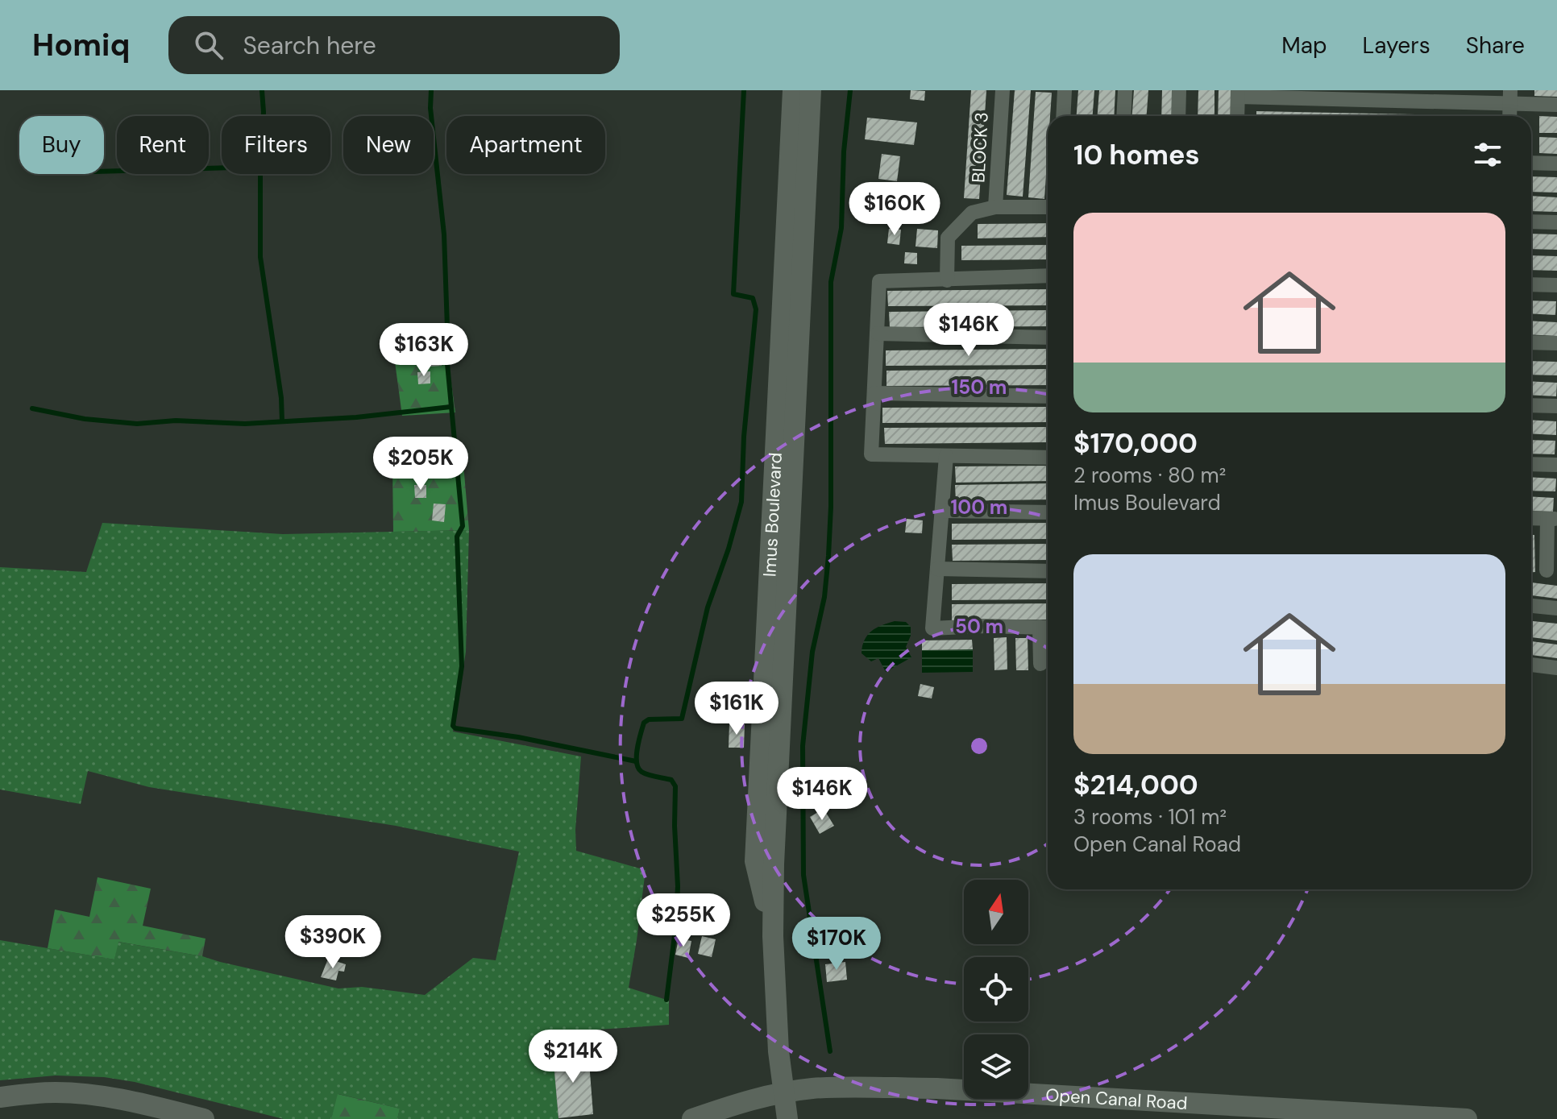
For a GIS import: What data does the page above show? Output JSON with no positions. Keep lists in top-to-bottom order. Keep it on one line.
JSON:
{"streets":{"main road":["Imus Boulevard","Open Canal Road"],"street":["BLOCK 3"]},"crossings":[["Imus Boulevard","Open Canal Road"]],"north":"top","page":{"header":"Homiq","search":"Search here","nav":["Map","Layers","Share"],"chip":["Buy","Rent","Filters","New","Apartment"],"heading":"10 homes","price":["$160K","$146K","$163K","$205K","$161K","$146K","$255K","$390K","$170K","$214K"],"list":[{"name":"$170,000","note":"2 rooms · 80 m² · Imus Boulevard"},{"name":"$214,000","note":"3 rooms · 101 m² · Open Canal Road"}]},"rings":["150 m","100 m","50 m"]}
